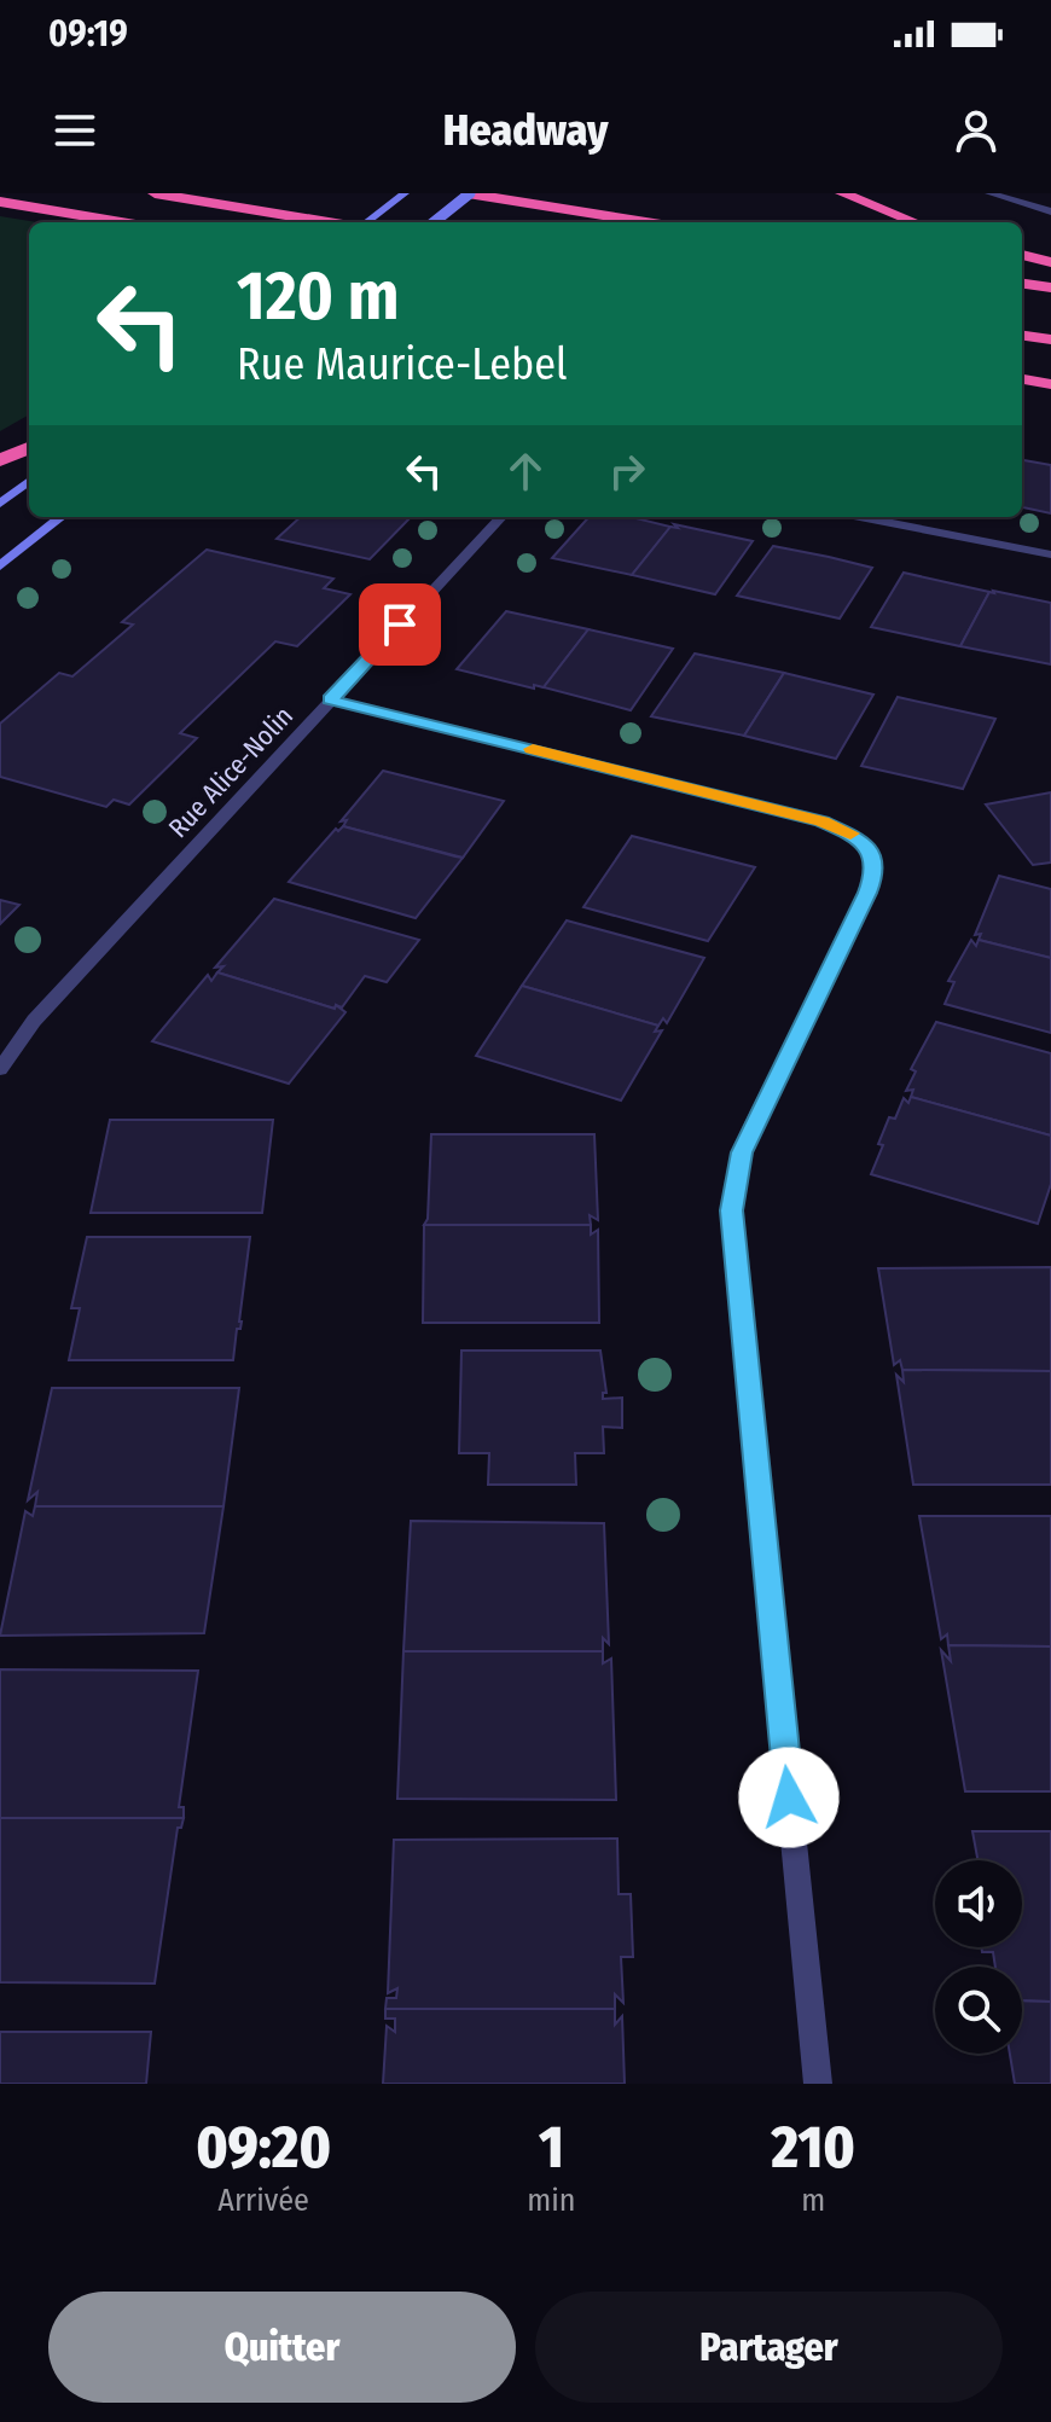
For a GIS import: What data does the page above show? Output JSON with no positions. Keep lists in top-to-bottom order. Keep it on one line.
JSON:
{"streets":{"street":["Rue Alice-Nolin"]},"page":{"status":"09:19","header":"Headway","turn":["120 m","Rue Maurice-Lebel"],"eta":["09:20","Arrivée","1","min","210","m"],"buttons":["Quitter","Partager"]}}
